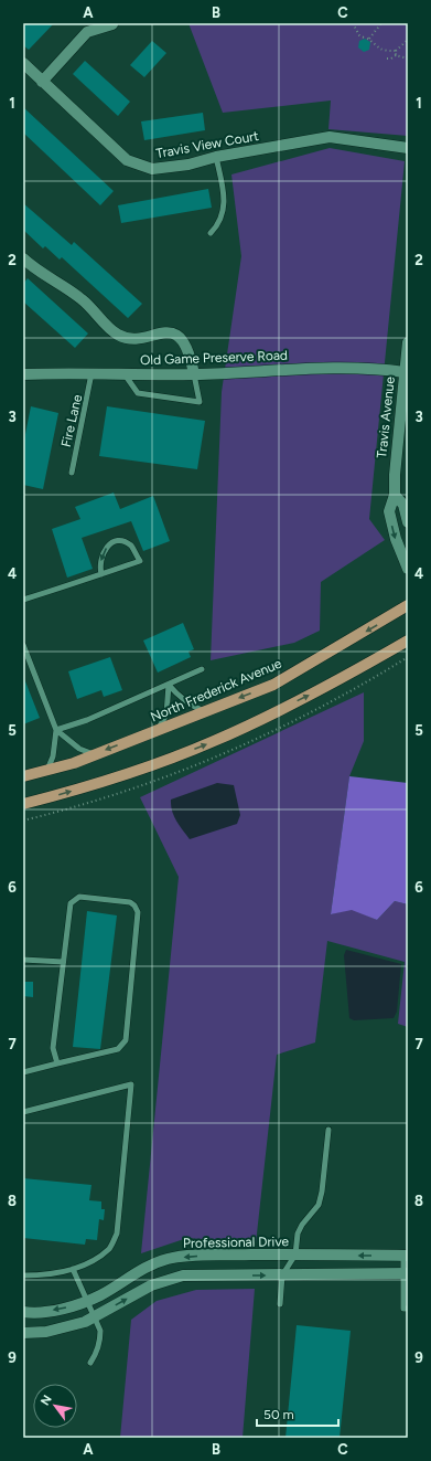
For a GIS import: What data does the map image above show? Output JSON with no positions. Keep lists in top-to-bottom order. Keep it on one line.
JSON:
{"streets":{"main road":["North Frederick Avenue"],"street":["Travis View Court","Old Game Preserve Road","Travis Avenue","Professional Drive"],"lane":["Fire Lane"]},"crossings":[["Old Game Preserve Road","Travis Avenue"],["Old Game Preserve Road","Fire Lane"]],"scale_bar":"50 m","north":"top left","grid":{"columns":["A","B","C"],"rows":["1","2","3","4","5","6","7","8","9"]}}
